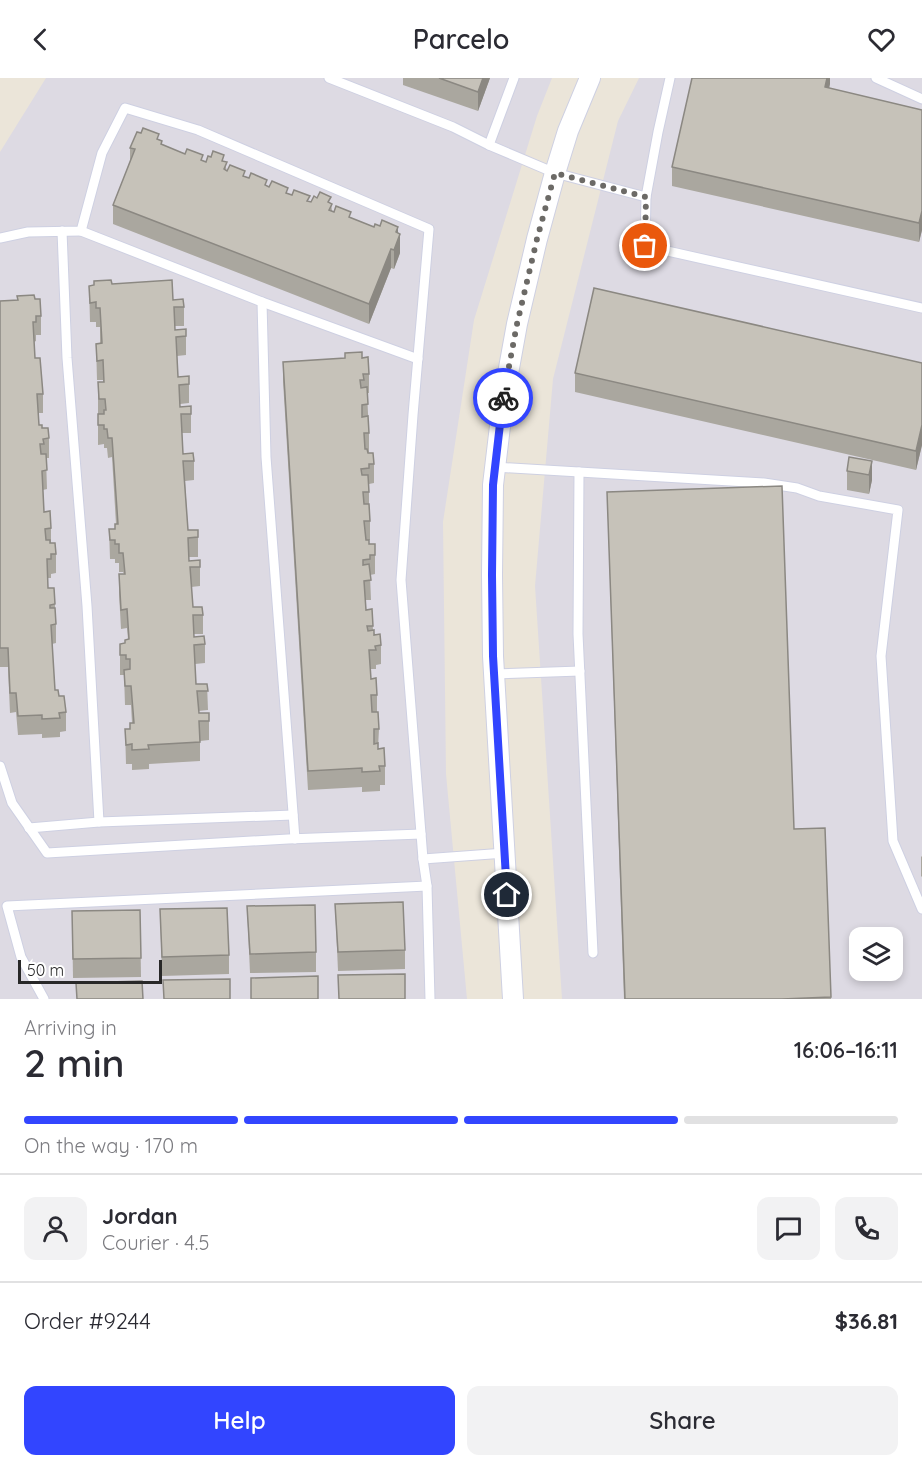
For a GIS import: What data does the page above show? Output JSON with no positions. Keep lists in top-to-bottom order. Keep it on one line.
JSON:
{"scale_bar":"50 m","page":{"header":"Parcelo","scale":"50 m","heading":["2 min","Arriving in","16:06–16:11"],"panel":["Jordan","Courier · 4.5","Order #9244","$36.81"],"bar":"On the way · 170 m","buttons":["Help","Share"]}}
